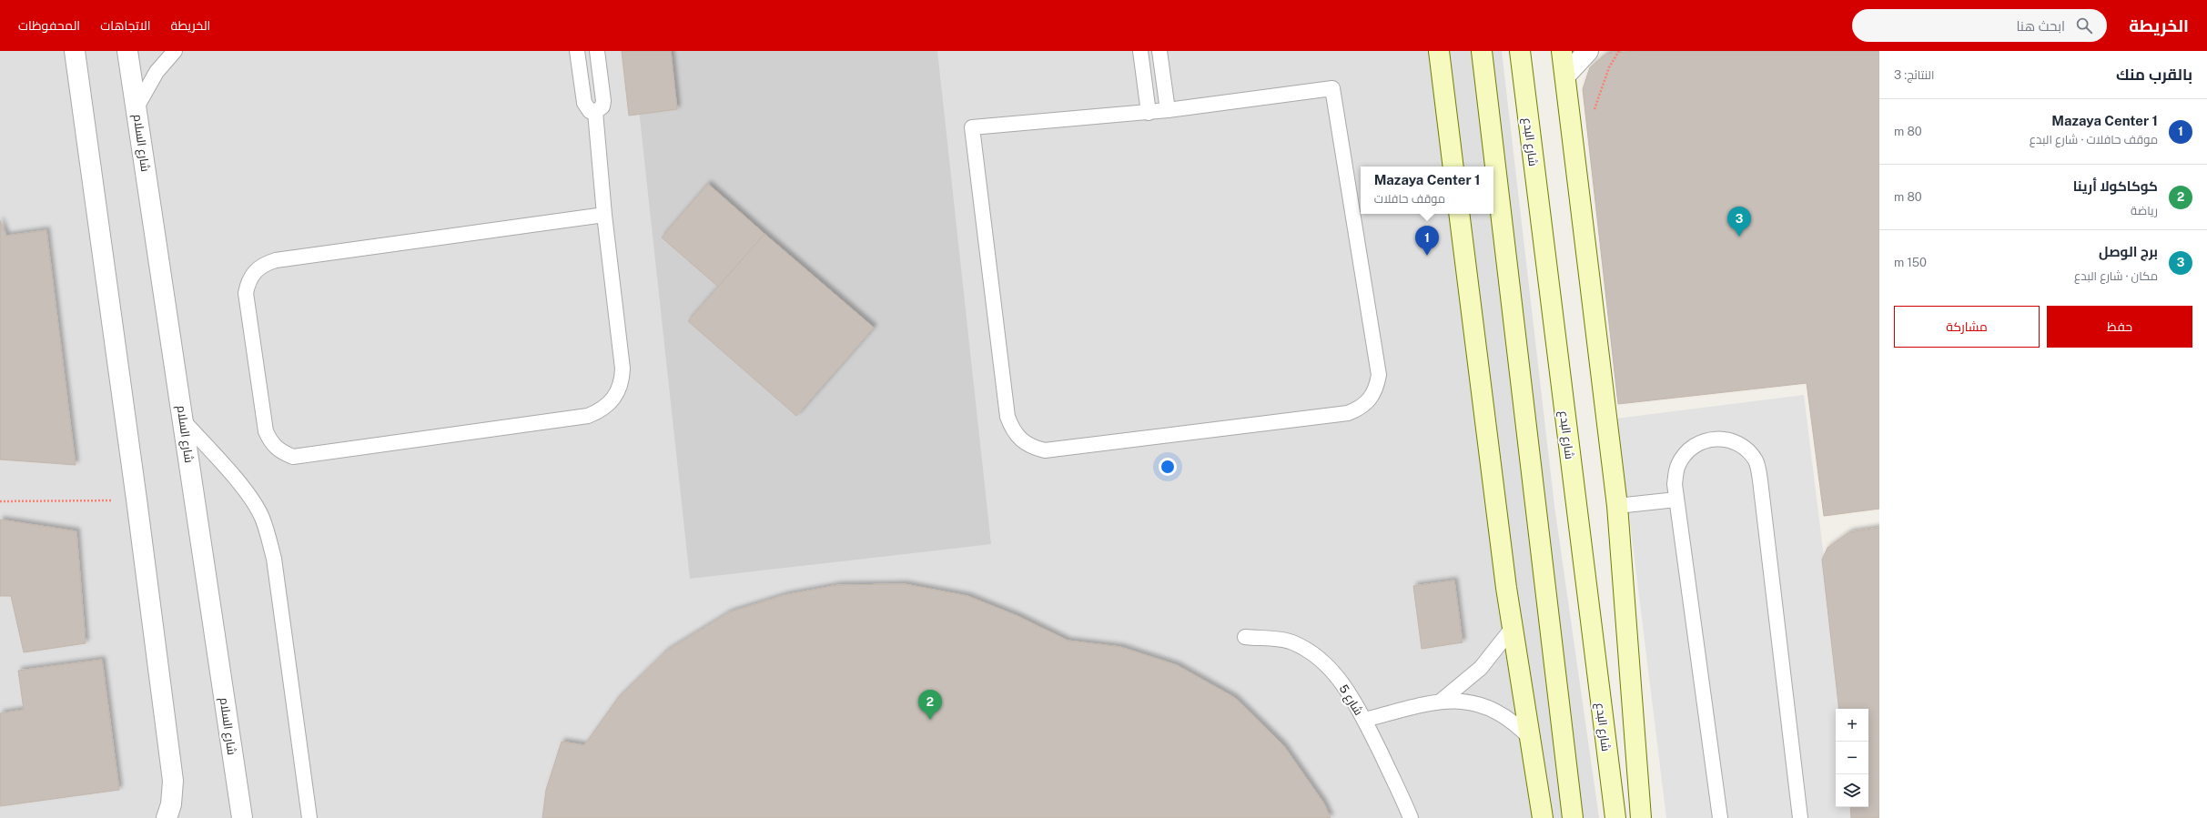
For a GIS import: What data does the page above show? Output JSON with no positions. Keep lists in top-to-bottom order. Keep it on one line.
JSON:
{"streets":{"main road":["شارع البدع"],"street":["شارع السلام"],"lane":["شارع 5"]},"page":{"header":"الخريطة","search":"ابحث هنا","nav":["الخريطة","الاتجاهات","المحفوظات"],"heading":["بالقرب منك","النتائج: 3"],"list":[{"mark":"1","name":"Mazaya Center 1","note":"موقف حافلات · شارع البدع","value":"80 m"},{"mark":"2","name":"كوكاكولا أرينا","note":"رياضة","value":"80 m"},{"mark":"3","name":"برج الوصل","note":"مكان · شارع البدع","value":"150 m"}],"popup":["Mazaya Center 1","موقف حافلات"],"pins":["3","1","2"],"buttons":["حفظ","مشاركة"],"map_buttons":["+","−"]}}
